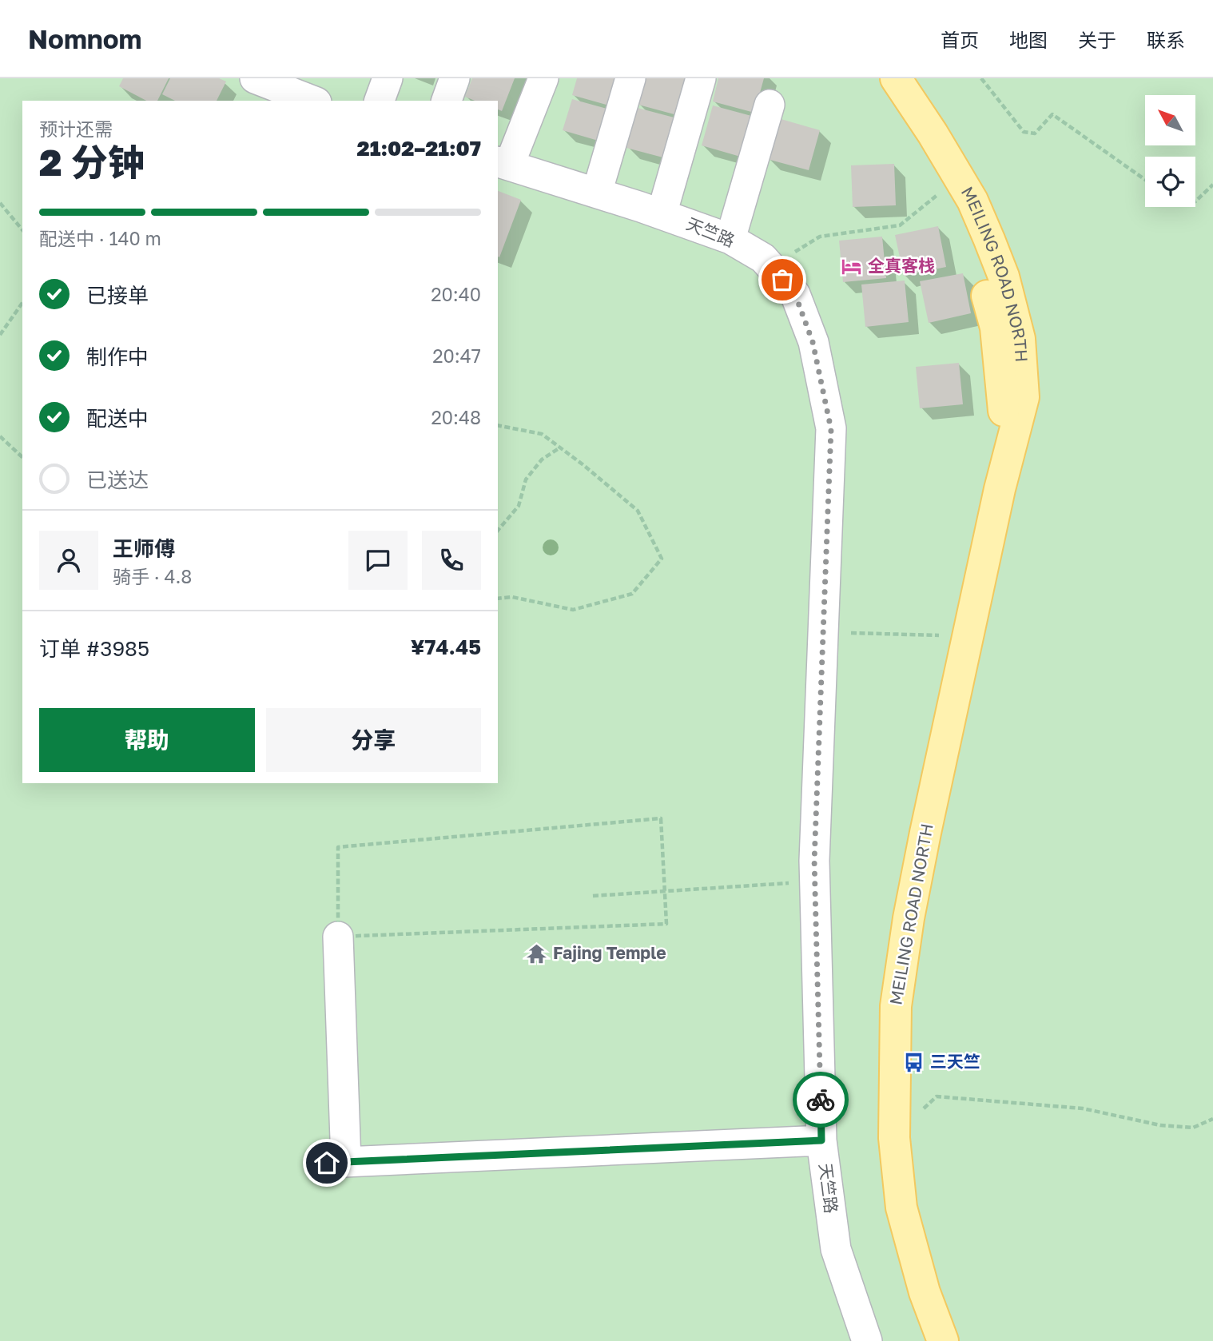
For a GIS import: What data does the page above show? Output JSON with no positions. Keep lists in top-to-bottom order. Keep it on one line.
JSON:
{"streets":{"main road":["MEILING ROAD NORTH"],"street":["天竺路"]},"places":{"hotel":["全真客栈"],"temple":["Fajing Temple"],"bus stop":["三天竺"]},"north":"top left","page":{"header":"Nomnom","nav":["首页","地图","关于","联系"],"heading":["2 分钟","预计还需","21:02–21:07"],"panel":["王师傅","骑手 · 4.8","订单 #3985","¥74.45"],"bar":"配送中 · 140 m","list":[["已接单","20:40"],["制作中","20:47"],["配送中","20:48"],"已送达"],"buttons":["帮助","分享"]}}
